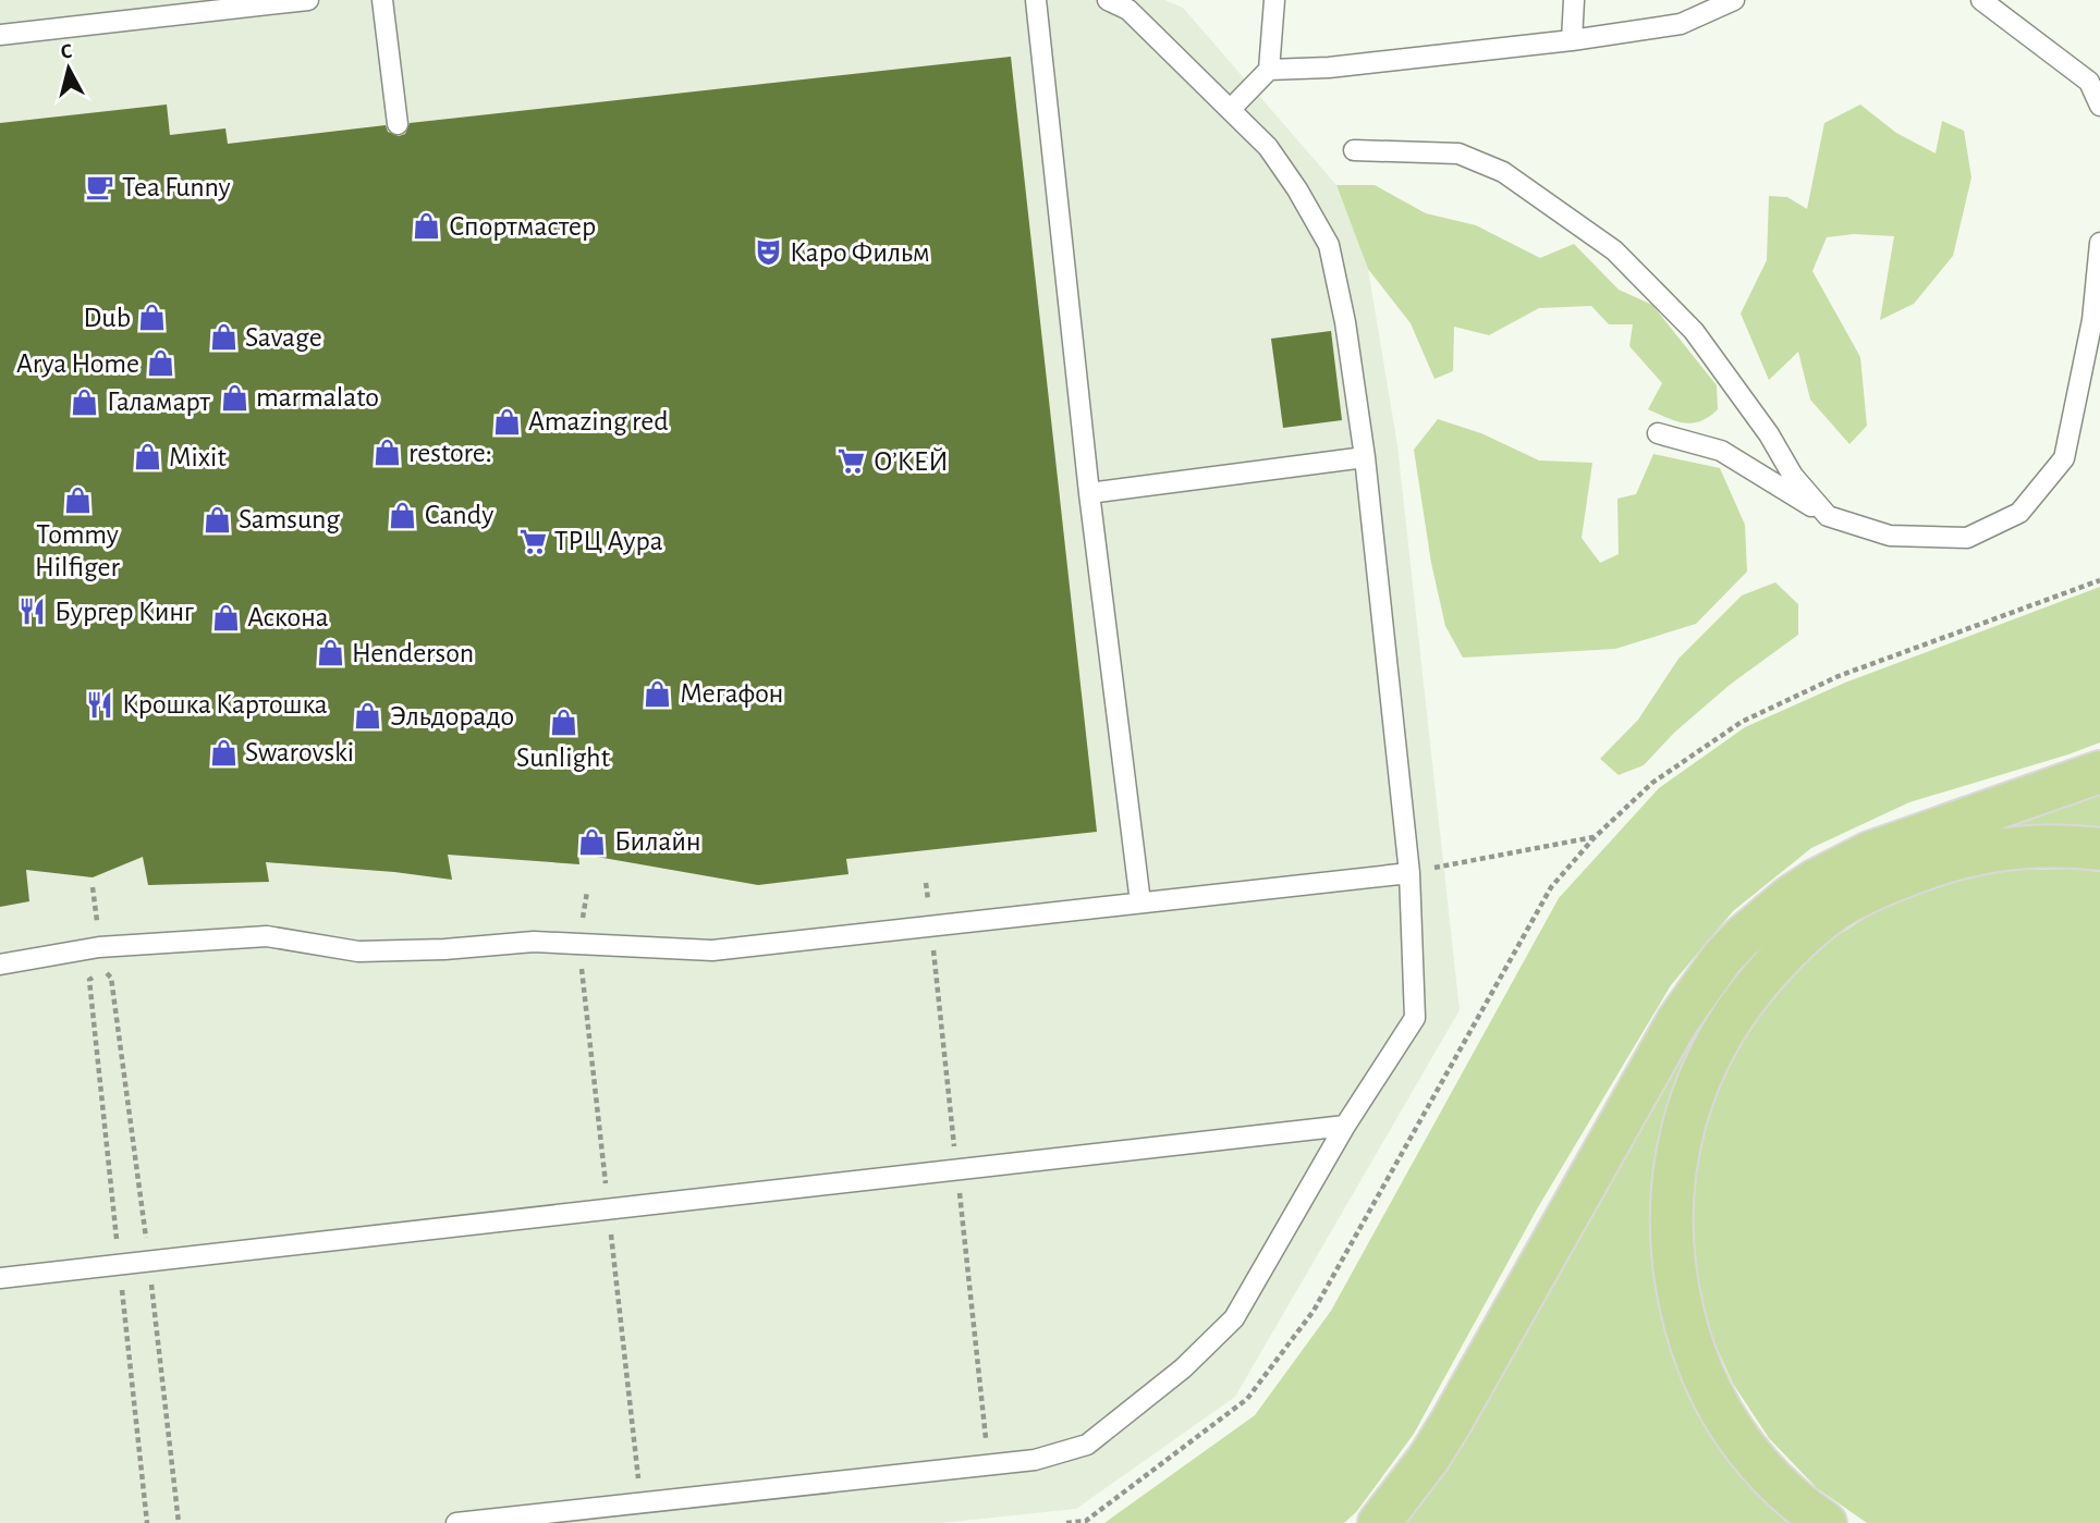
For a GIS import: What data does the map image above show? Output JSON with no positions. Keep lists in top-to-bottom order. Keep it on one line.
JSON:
{"places":{"cafe":["Tea Funny"],"shop":["Спортмастер","Dub","Savage","Arya Home","marmalato","Галамарт","Amazing red","restore:","Mixit","Tommy Hilfiger","Candy","Samsung","Аскона","Henderson","Мегафон","Эльдорадо","Sunlight","Swarovski","Билайн"],"theatre":["Каро Фильм"],"supermarket":["О’КЕЙ","ТРЦ Аура"],"restaurant":["Бургер Кинг","Крошка Картошка"]},"north":"top"}
